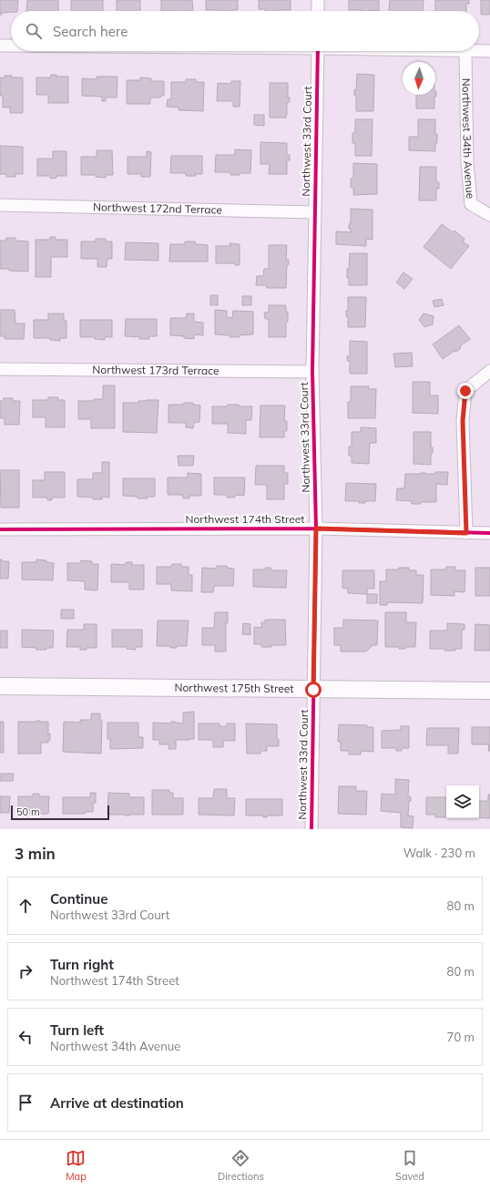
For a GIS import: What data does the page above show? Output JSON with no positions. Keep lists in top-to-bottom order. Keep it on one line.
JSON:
{"streets":{"street":["Northwest 34th Avenue","Northwest 33rd Court","Northwest 172nd Terrace","Northwest 173rd Terrace","Northwest 174th Street","Northwest 175th Street"]},"crossings":[["Northwest 33rd Court","Northwest 172nd Terrace"],["Northwest 33rd Court","Northwest 173rd Terrace"],["Northwest 33rd Court","Northwest 174th Street"],["Northwest 33rd Court","Northwest 175th Street"]],"scale_bar":"50 m","north":"bottom","page":{"search":"Search here","scale":"50 m","heading":["3 min","Walk · 230 m"],"list":[["Continue","Northwest 33rd Court","80 m"],["Turn right","Northwest 174th Street","80 m"],["Turn left","Northwest 34th Avenue","70 m"],"Arrive at destination"],"nav":["Map","Directions","Saved"]}}
